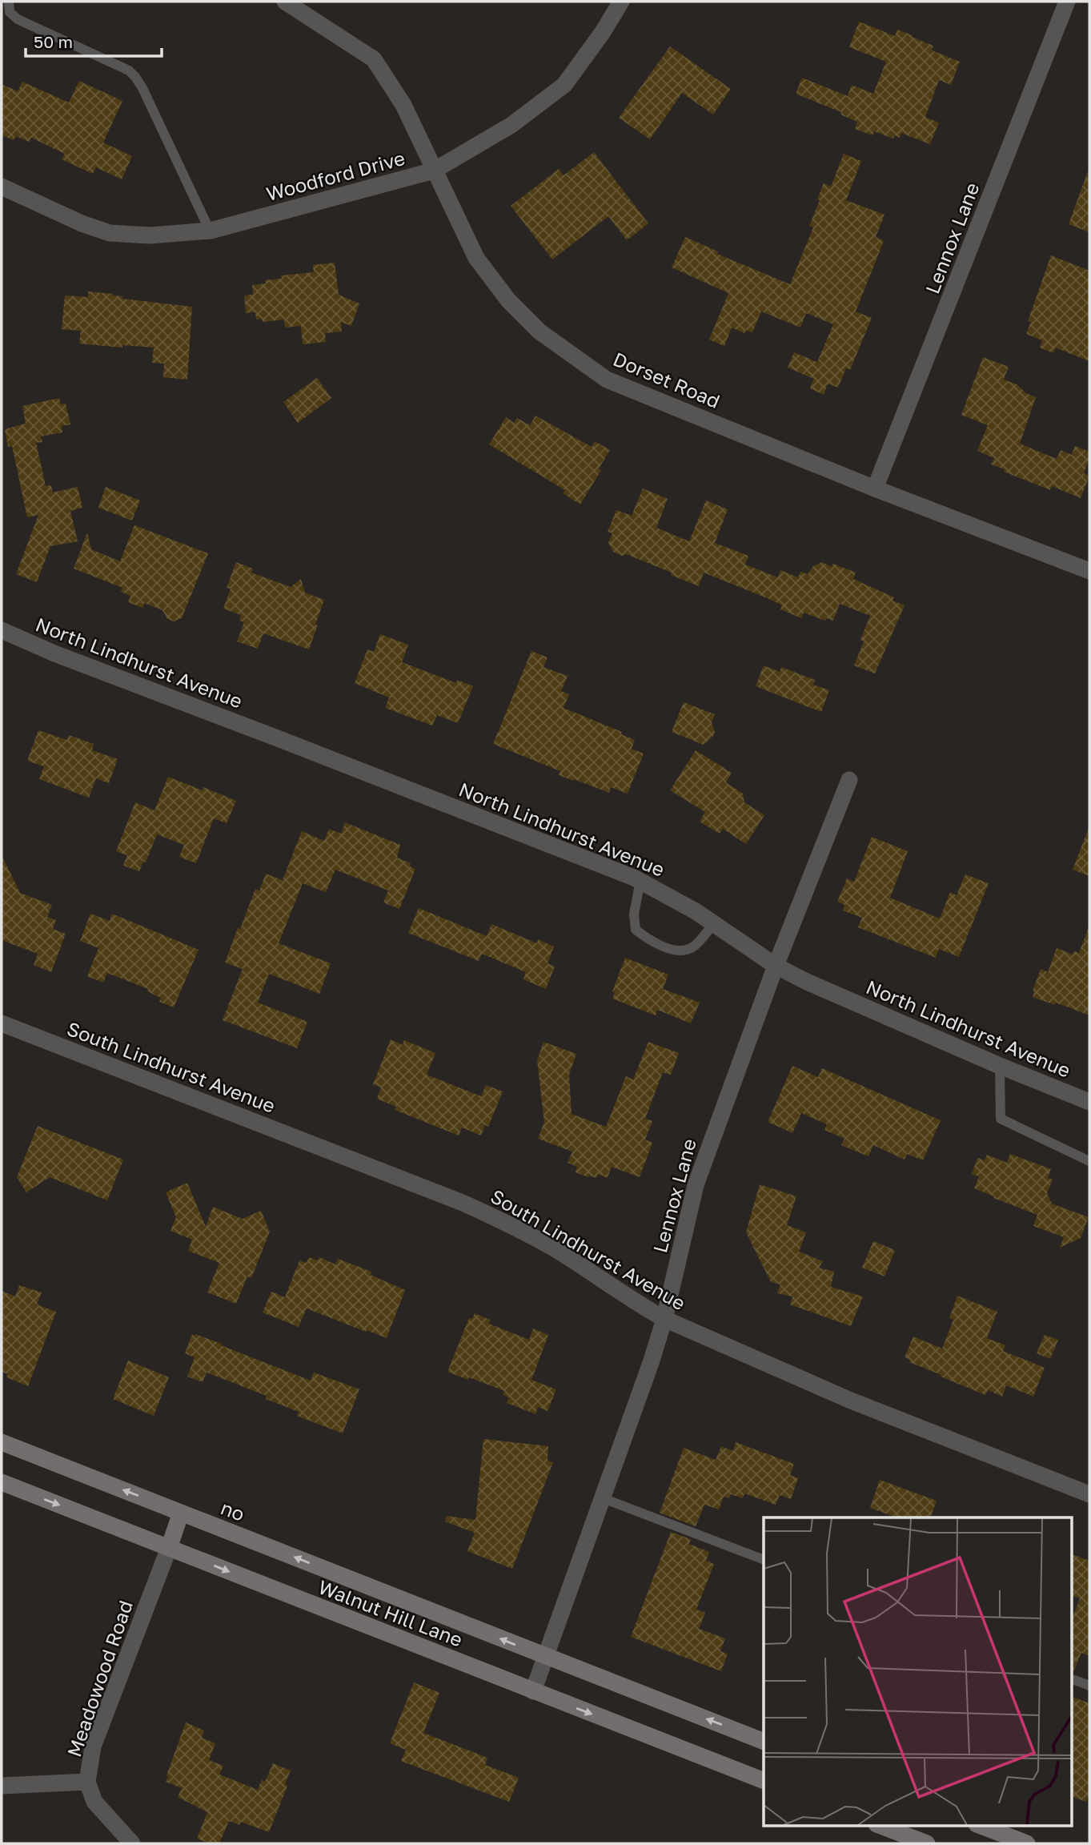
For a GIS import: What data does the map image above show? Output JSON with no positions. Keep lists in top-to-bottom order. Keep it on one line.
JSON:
{"streets":{"main road":["no","Walnut Hill Lane"],"street":["Woodford Drive","Lennox Lane","Dorset Road","North Lindhurst Avenue","South Lindhurst Avenue","Meadowood Road"]},"crossings":[["Woodford Drive","Dorset Road"],["Lennox Lane","Dorset Road"],["Lennox Lane","North Lindhurst Avenue"],["Lennox Lane","South Lindhurst Avenue"],["Lennox Lane","Walnut Hill Lane"],["no","Walnut Hill Lane"],["Walnut Hill Lane","Meadowood Road"]],"scale_bar":"50 m"}
